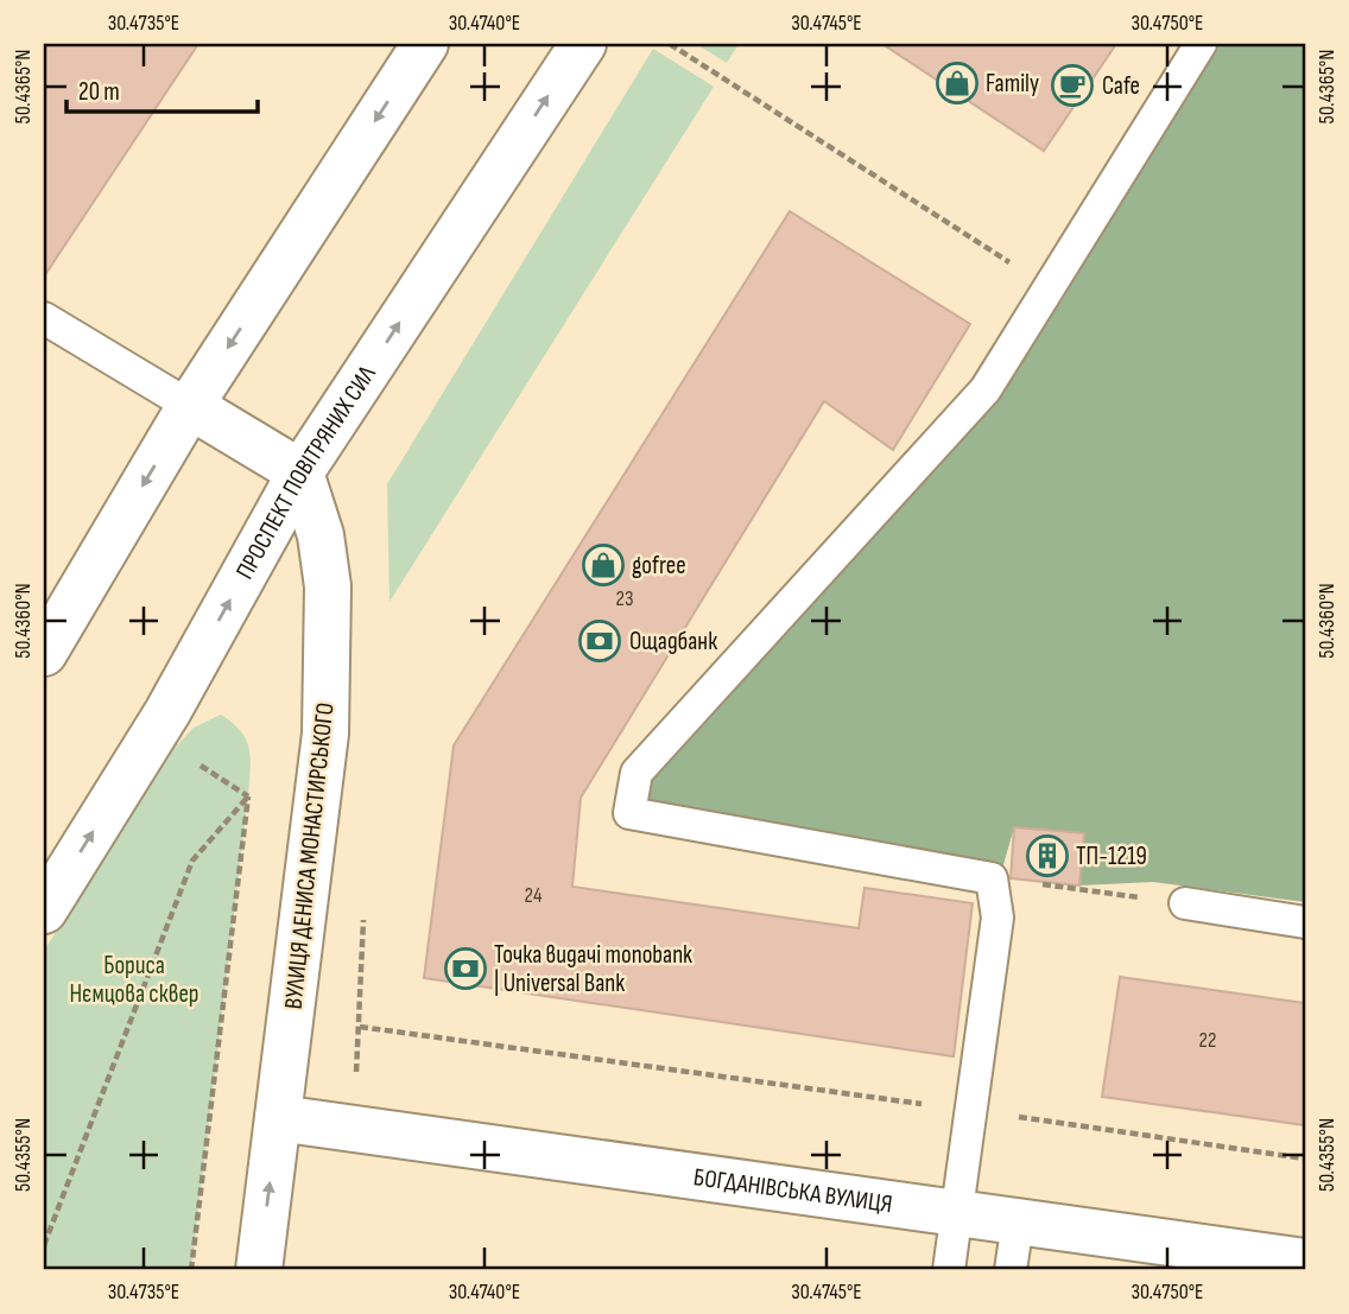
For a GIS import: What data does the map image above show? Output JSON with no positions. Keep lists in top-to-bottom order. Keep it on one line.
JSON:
{"streets":{"street":["ПРОСПЕКТ ПОВІТРЯНИХ СИЛ","ВУЛИЦЯ ДЕНИСА МОНАСТИРСЬКОГО","БОГДАНІВСЬКА ВУЛИЦЯ"]},"crossings":[["ПРОСПЕКТ ПОВІТРЯНИХ СИЛ","ВУЛИЦЯ ДЕНИСА МОНАСТИРСЬКОГО"],["ВУЛИЦЯ ДЕНИСА МОНАСТИРСЬКОГО","БОГДАНІВСЬКА ВУЛИЦЯ"]],"parks":["Бориса Нємцова сквер"],"places":{"shop":["Family","gofree"],"cafe":["Cafe"],"bank":["Ощадбанк","Точка видачі monobank | Universal Bank"],"building":["ТП-1219"]},"house_numbers":["23","24","22"],"scale_bar":"20 m","coordinates":["30.4735°E","30.4740°E","30.4745°E","30.4750°E","50.4365°N","50.4360°N","50.4355°N"]}
